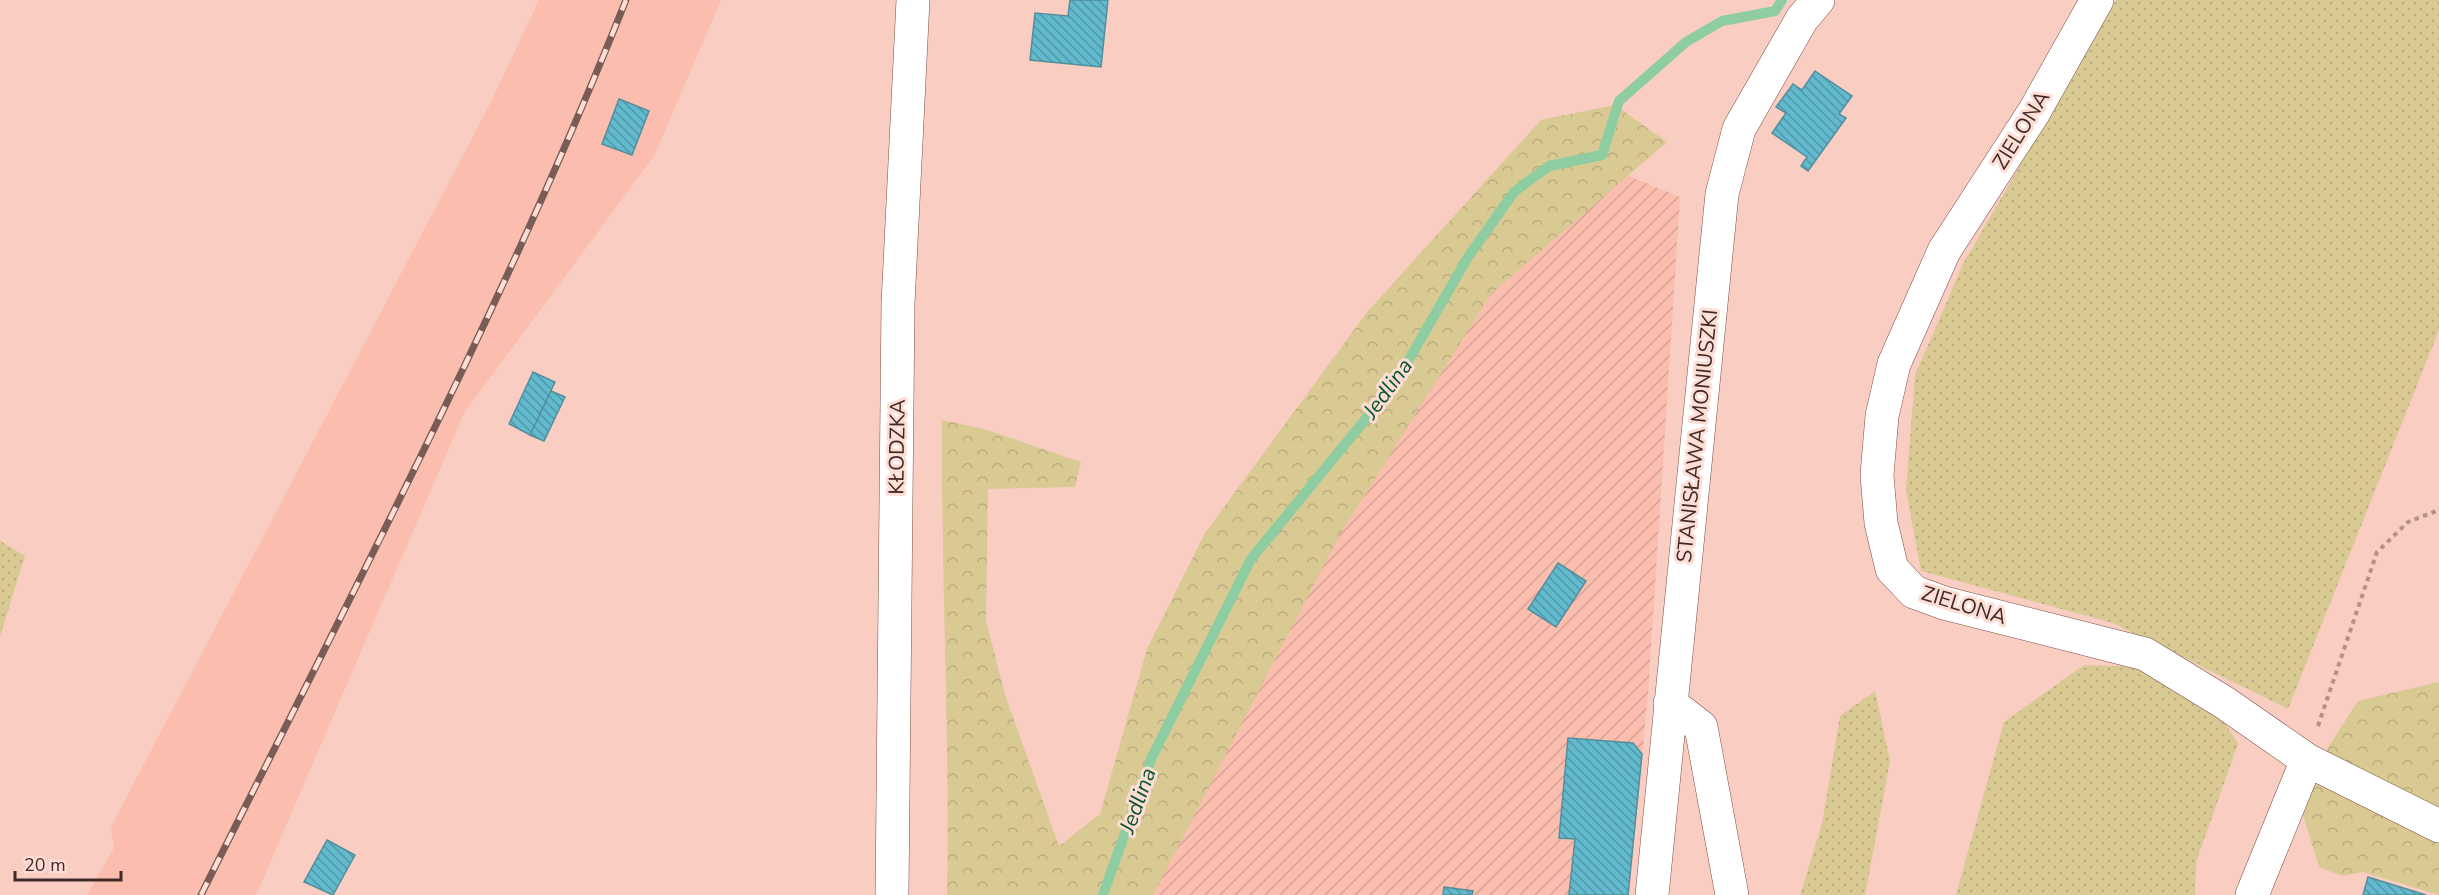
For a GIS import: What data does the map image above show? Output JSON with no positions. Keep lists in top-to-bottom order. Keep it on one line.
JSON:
{"streets":{"street":["ZIELONA","STANISŁAWA MONIUSZKI","KŁODZKA"]},"water":["Jedlina"],"scale_bar":"20 m"}
